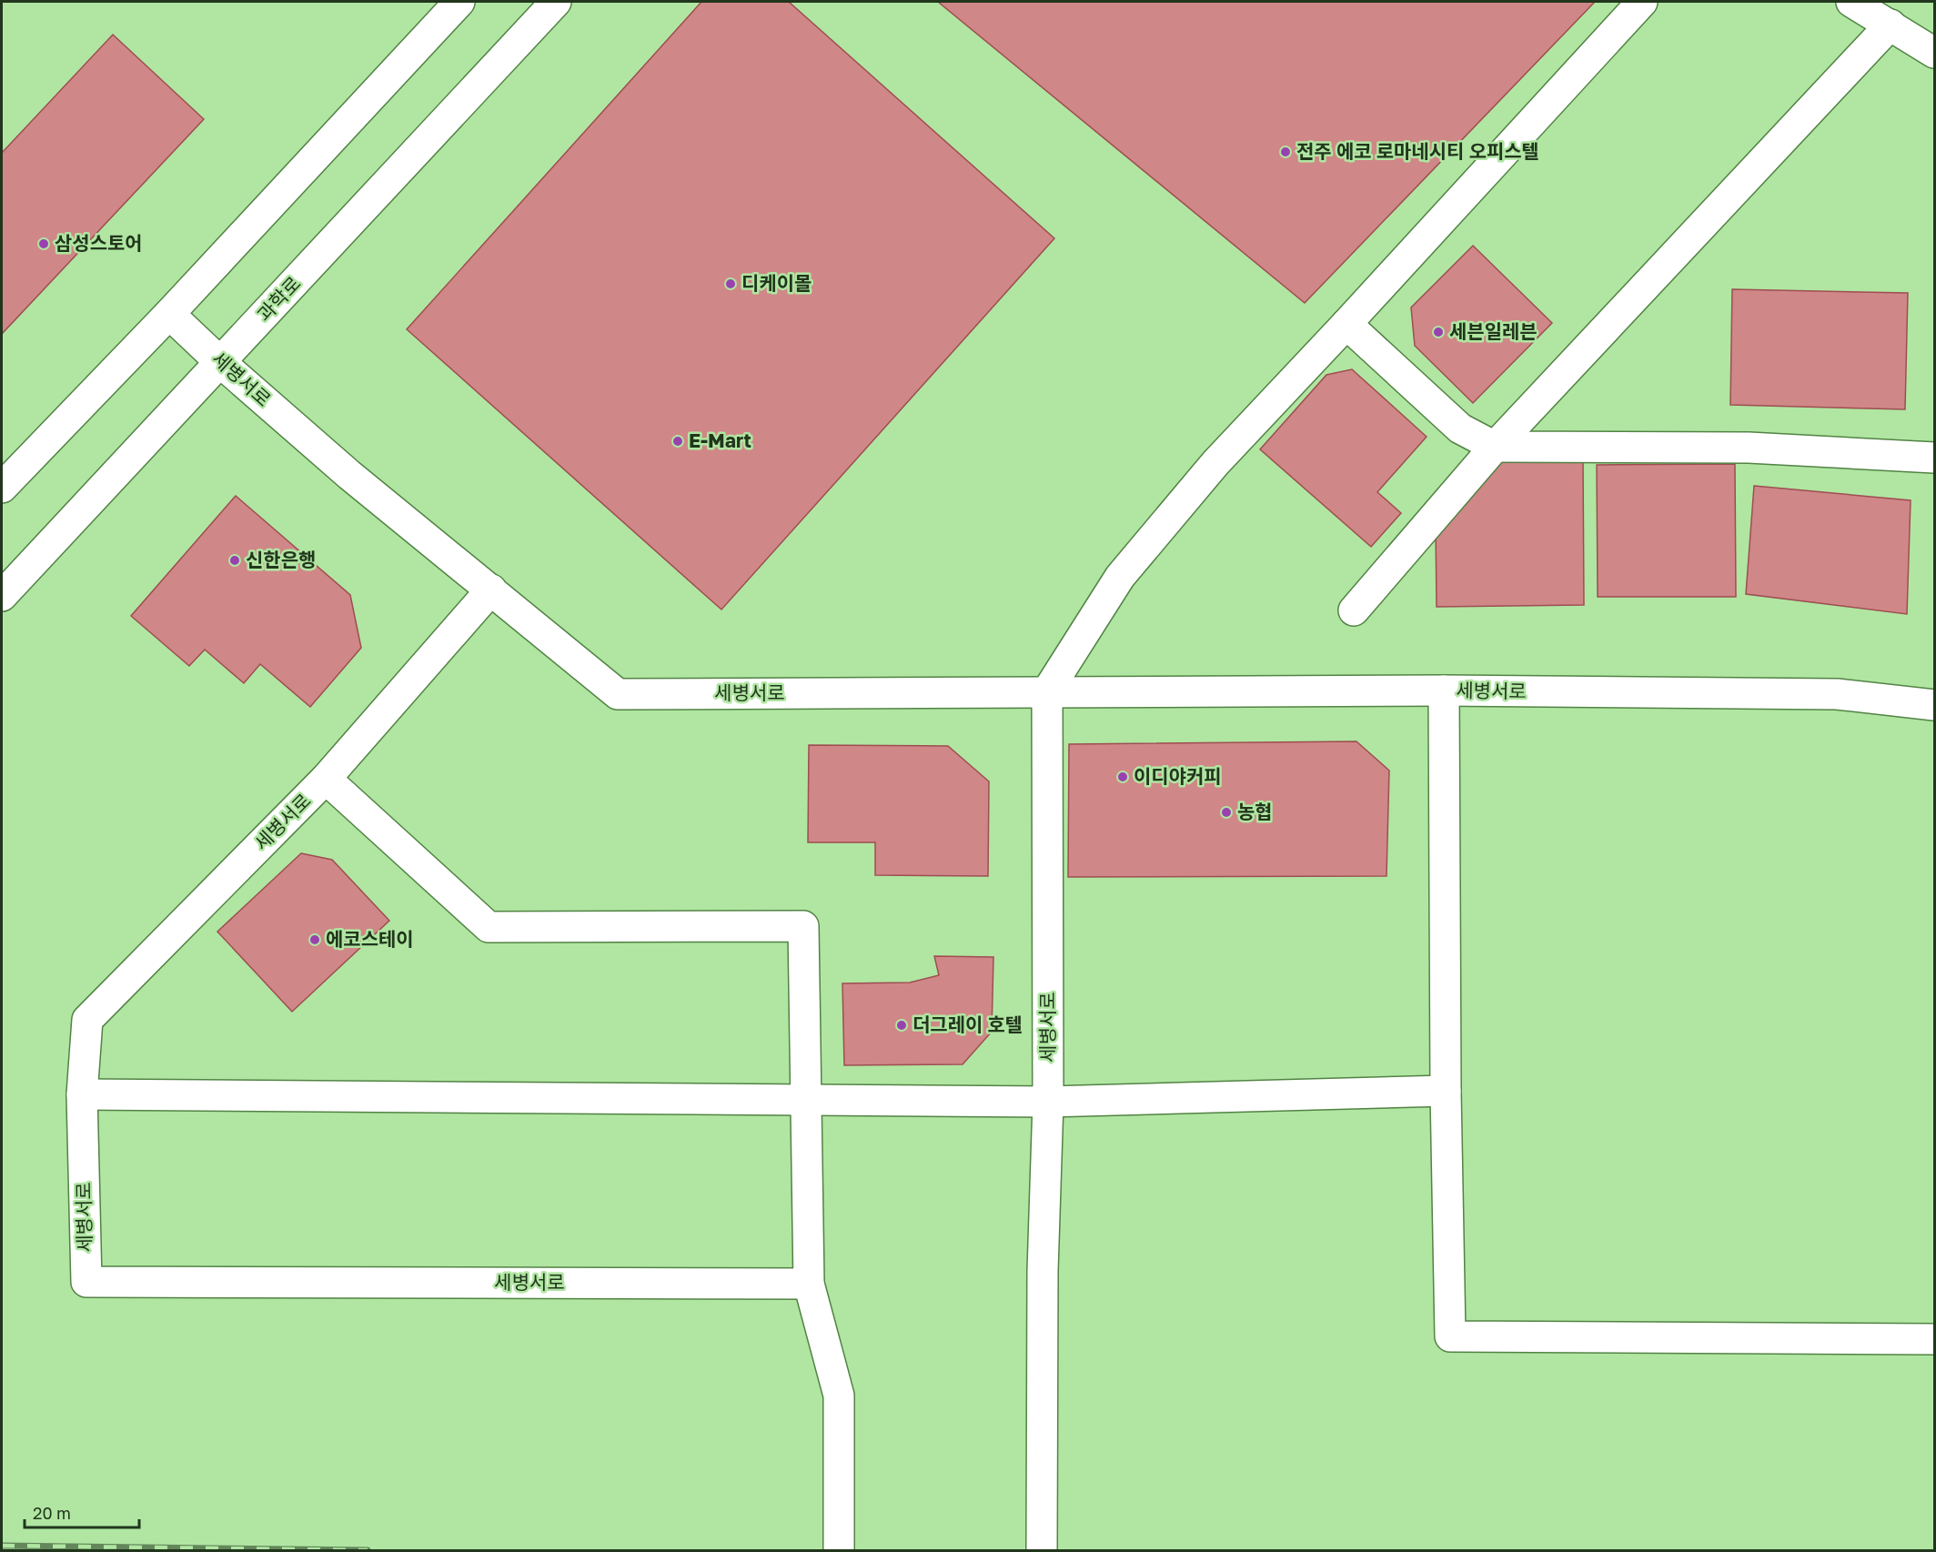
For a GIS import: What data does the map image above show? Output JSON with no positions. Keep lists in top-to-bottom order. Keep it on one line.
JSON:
{"streets":{"street":["과학로","세병서로"]},"crossings":[["과학로","세병서로"]],"places":["전주 에코 로마네시티 오피스텔","삼성스토어","디케이몰","세븐일레븐","E-Mart","신한은행","이디야커피","농협","에코스테이","더그레이 호텔"],"scale_bar":"20 m"}
